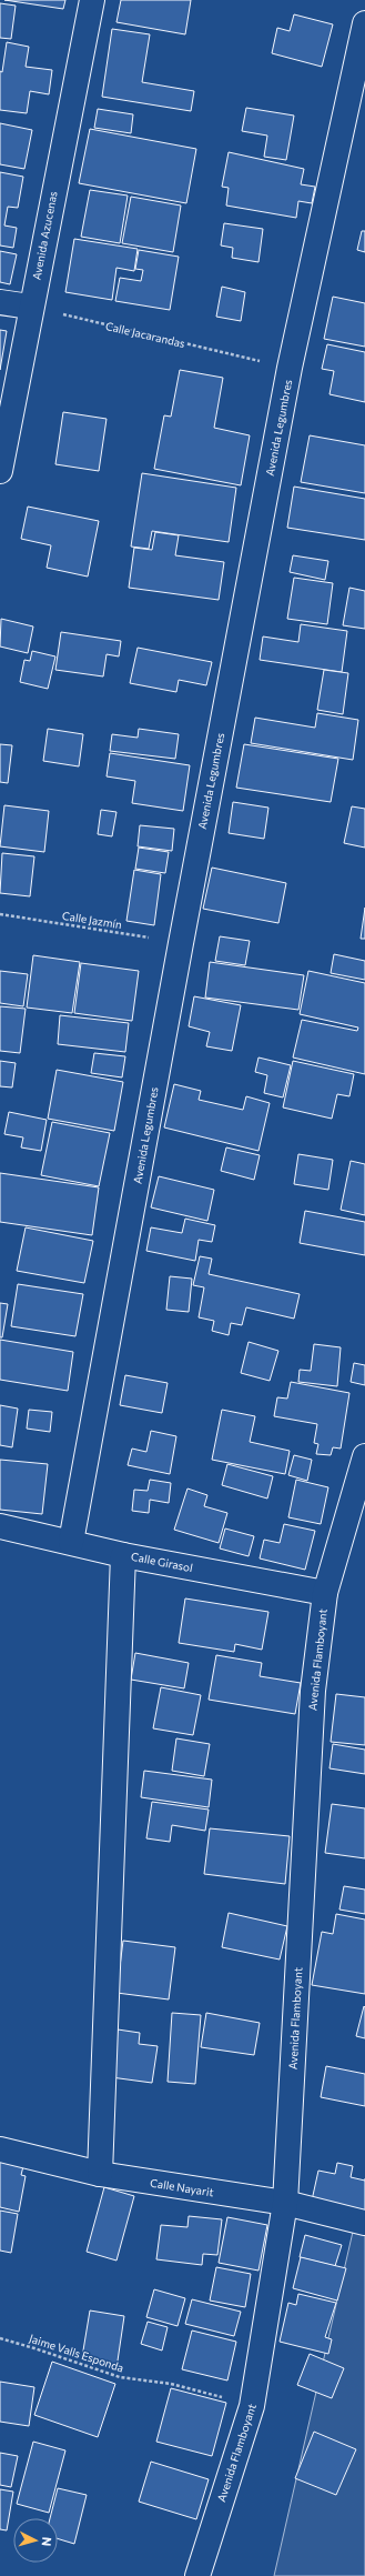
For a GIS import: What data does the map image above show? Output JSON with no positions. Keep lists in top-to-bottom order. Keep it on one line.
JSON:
{"streets":{"street":["Avenida Azucenas","Avenida Legumbres","Calle Girasol","Avenida Flamboyant","Calle Nayarit"],"path":["Calle Jacarandas","Calle Jazmín","Jaime Valls Esponda"]},"crossings":[["Avenida Azucenas","Calle Jacarandas"],["Calle Jacarandas","Avenida Legumbres"],["Avenida Legumbres","Calle Jazmín"],["Avenida Legumbres","Calle Girasol"],["Calle Girasol","Avenida Flamboyant"],["Avenida Flamboyant","Calle Nayarit"],["Avenida Flamboyant","Jaime Valls Esponda"]],"north":"right"}
